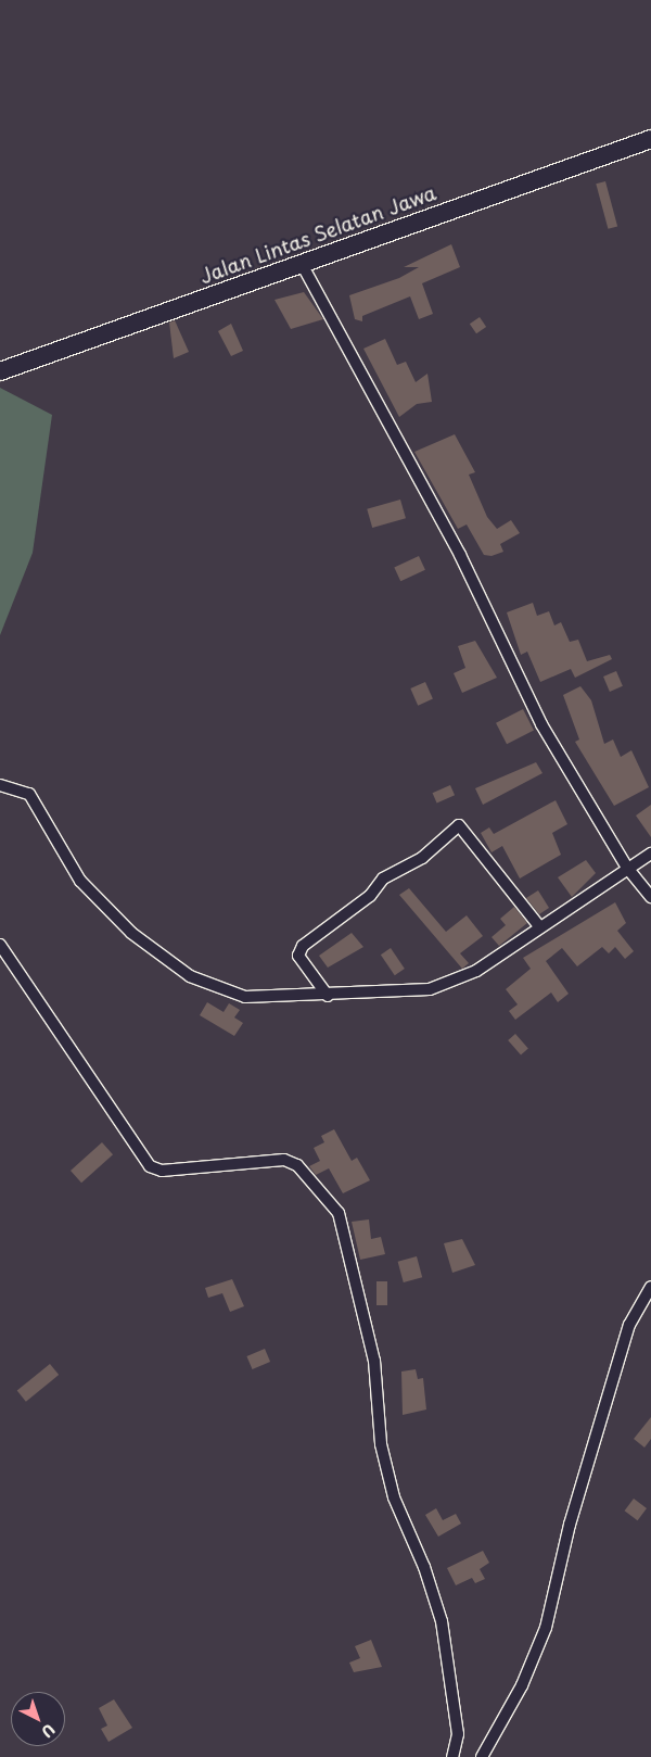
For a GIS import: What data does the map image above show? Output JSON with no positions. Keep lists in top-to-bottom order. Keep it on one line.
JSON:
{"streets":{"highway":["Jalan Lintas Selatan Jawa"]},"north":"bottom right"}
